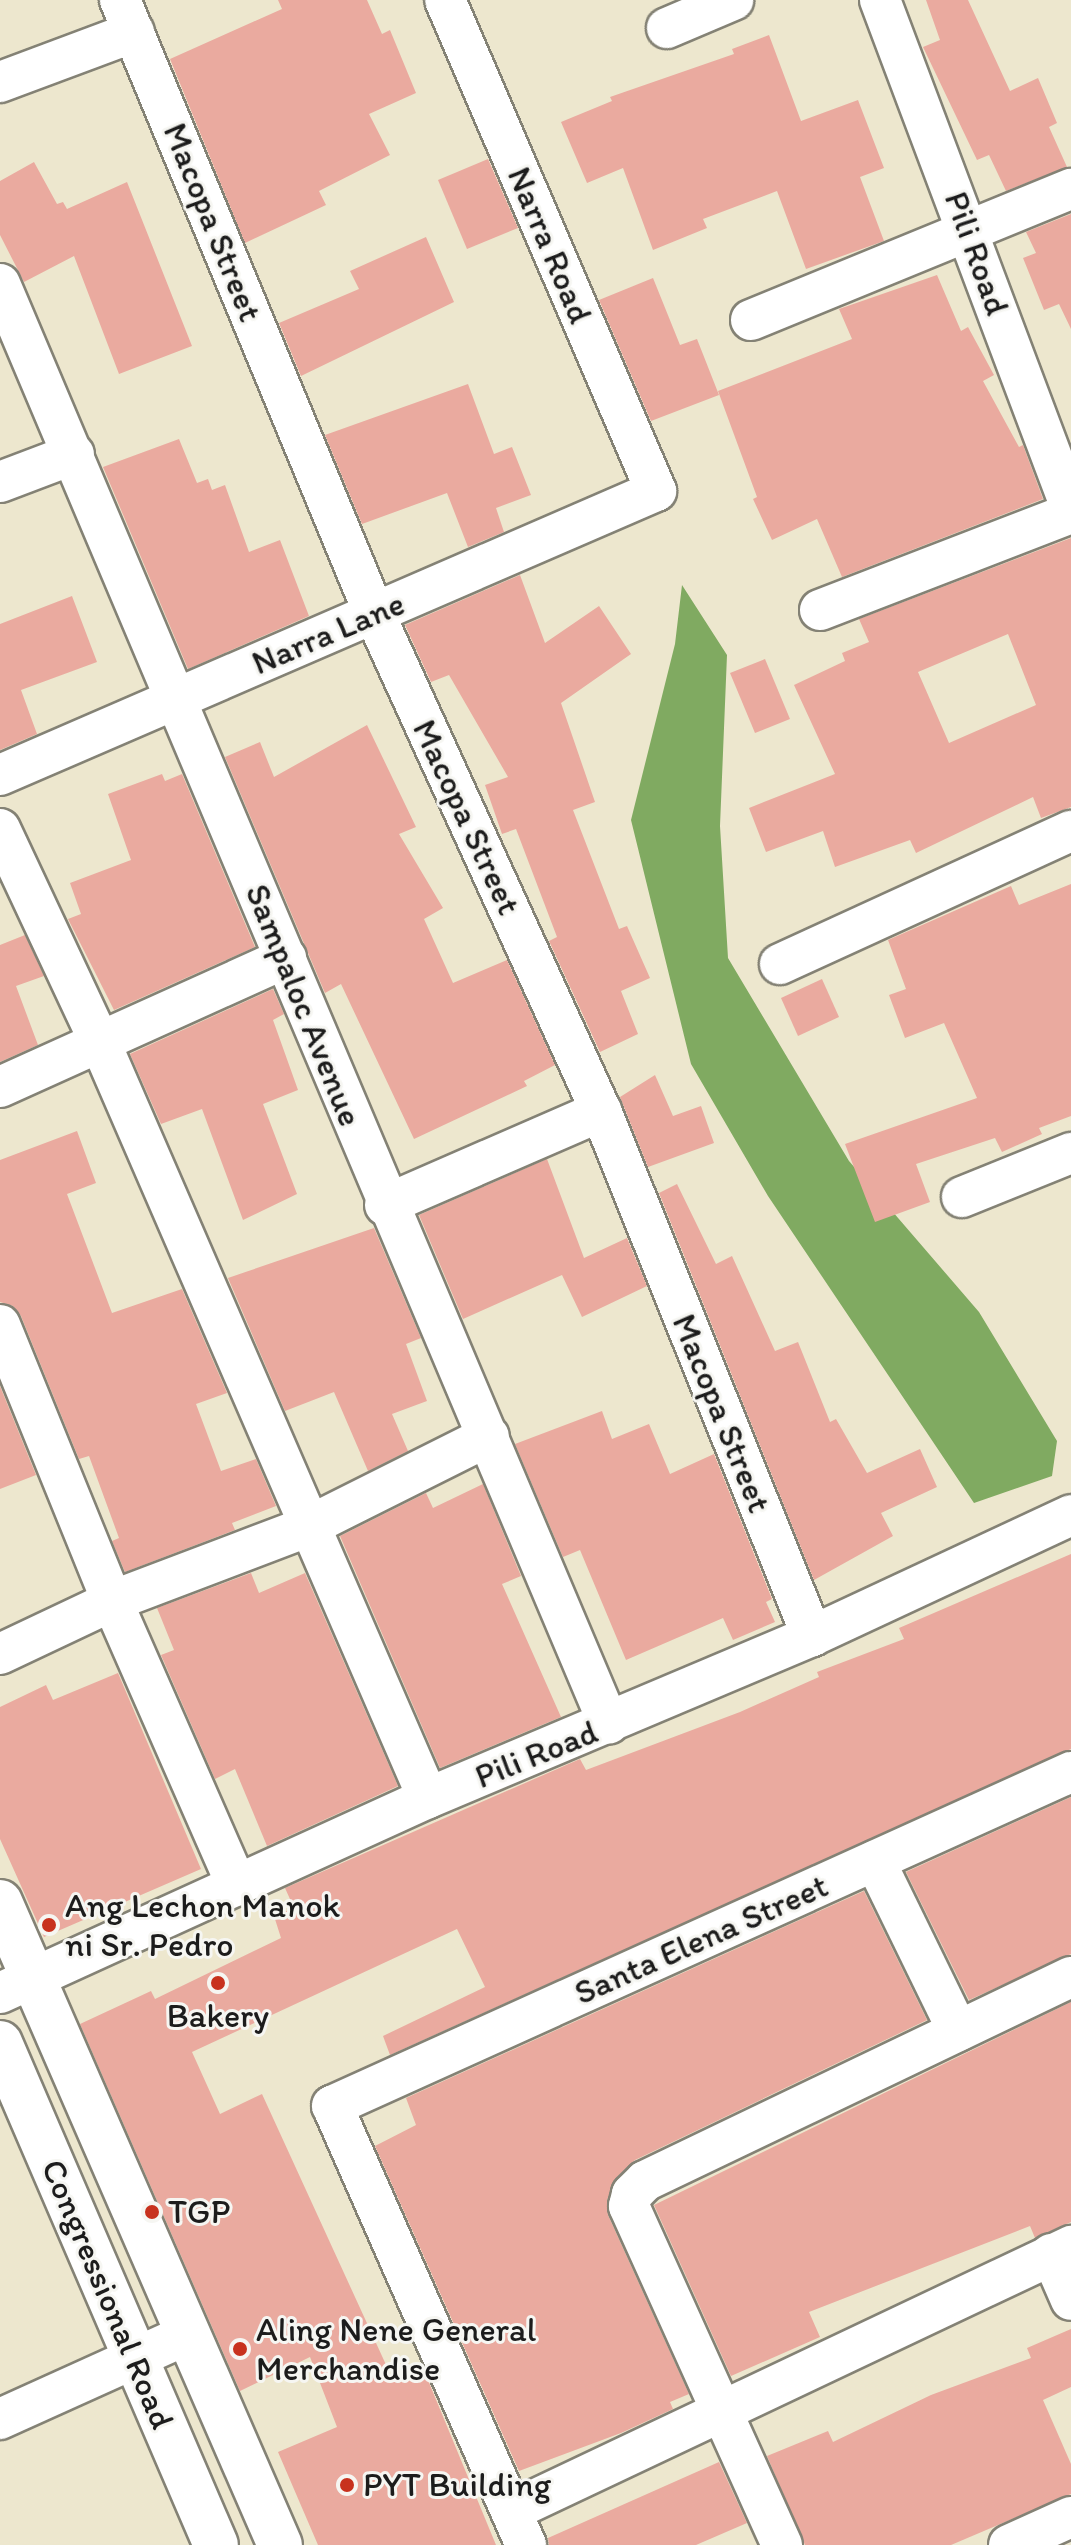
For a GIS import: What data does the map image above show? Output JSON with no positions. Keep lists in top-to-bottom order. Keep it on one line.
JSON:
{"streets":{"main road":["Congressional Road"],"street":["Macopa Street","Narra Road","Pili Road","Narra Lane","Sampaloc Avenue","Santa Elena Street"]},"crossings":[["Macopa Street","Pili Road"],["Macopa Street","Narra Lane"],["Narra Road","Narra Lane"],["Pili Road","Sampaloc Avenue"],["Pili Road","Congressional Road"],["Narra Lane","Sampaloc Avenue"]],"places":["Ang Lechon Manok ni Sr. Pedro","Bakery","TGP","Aling Nene General Merchandise","PYT Building"]}
